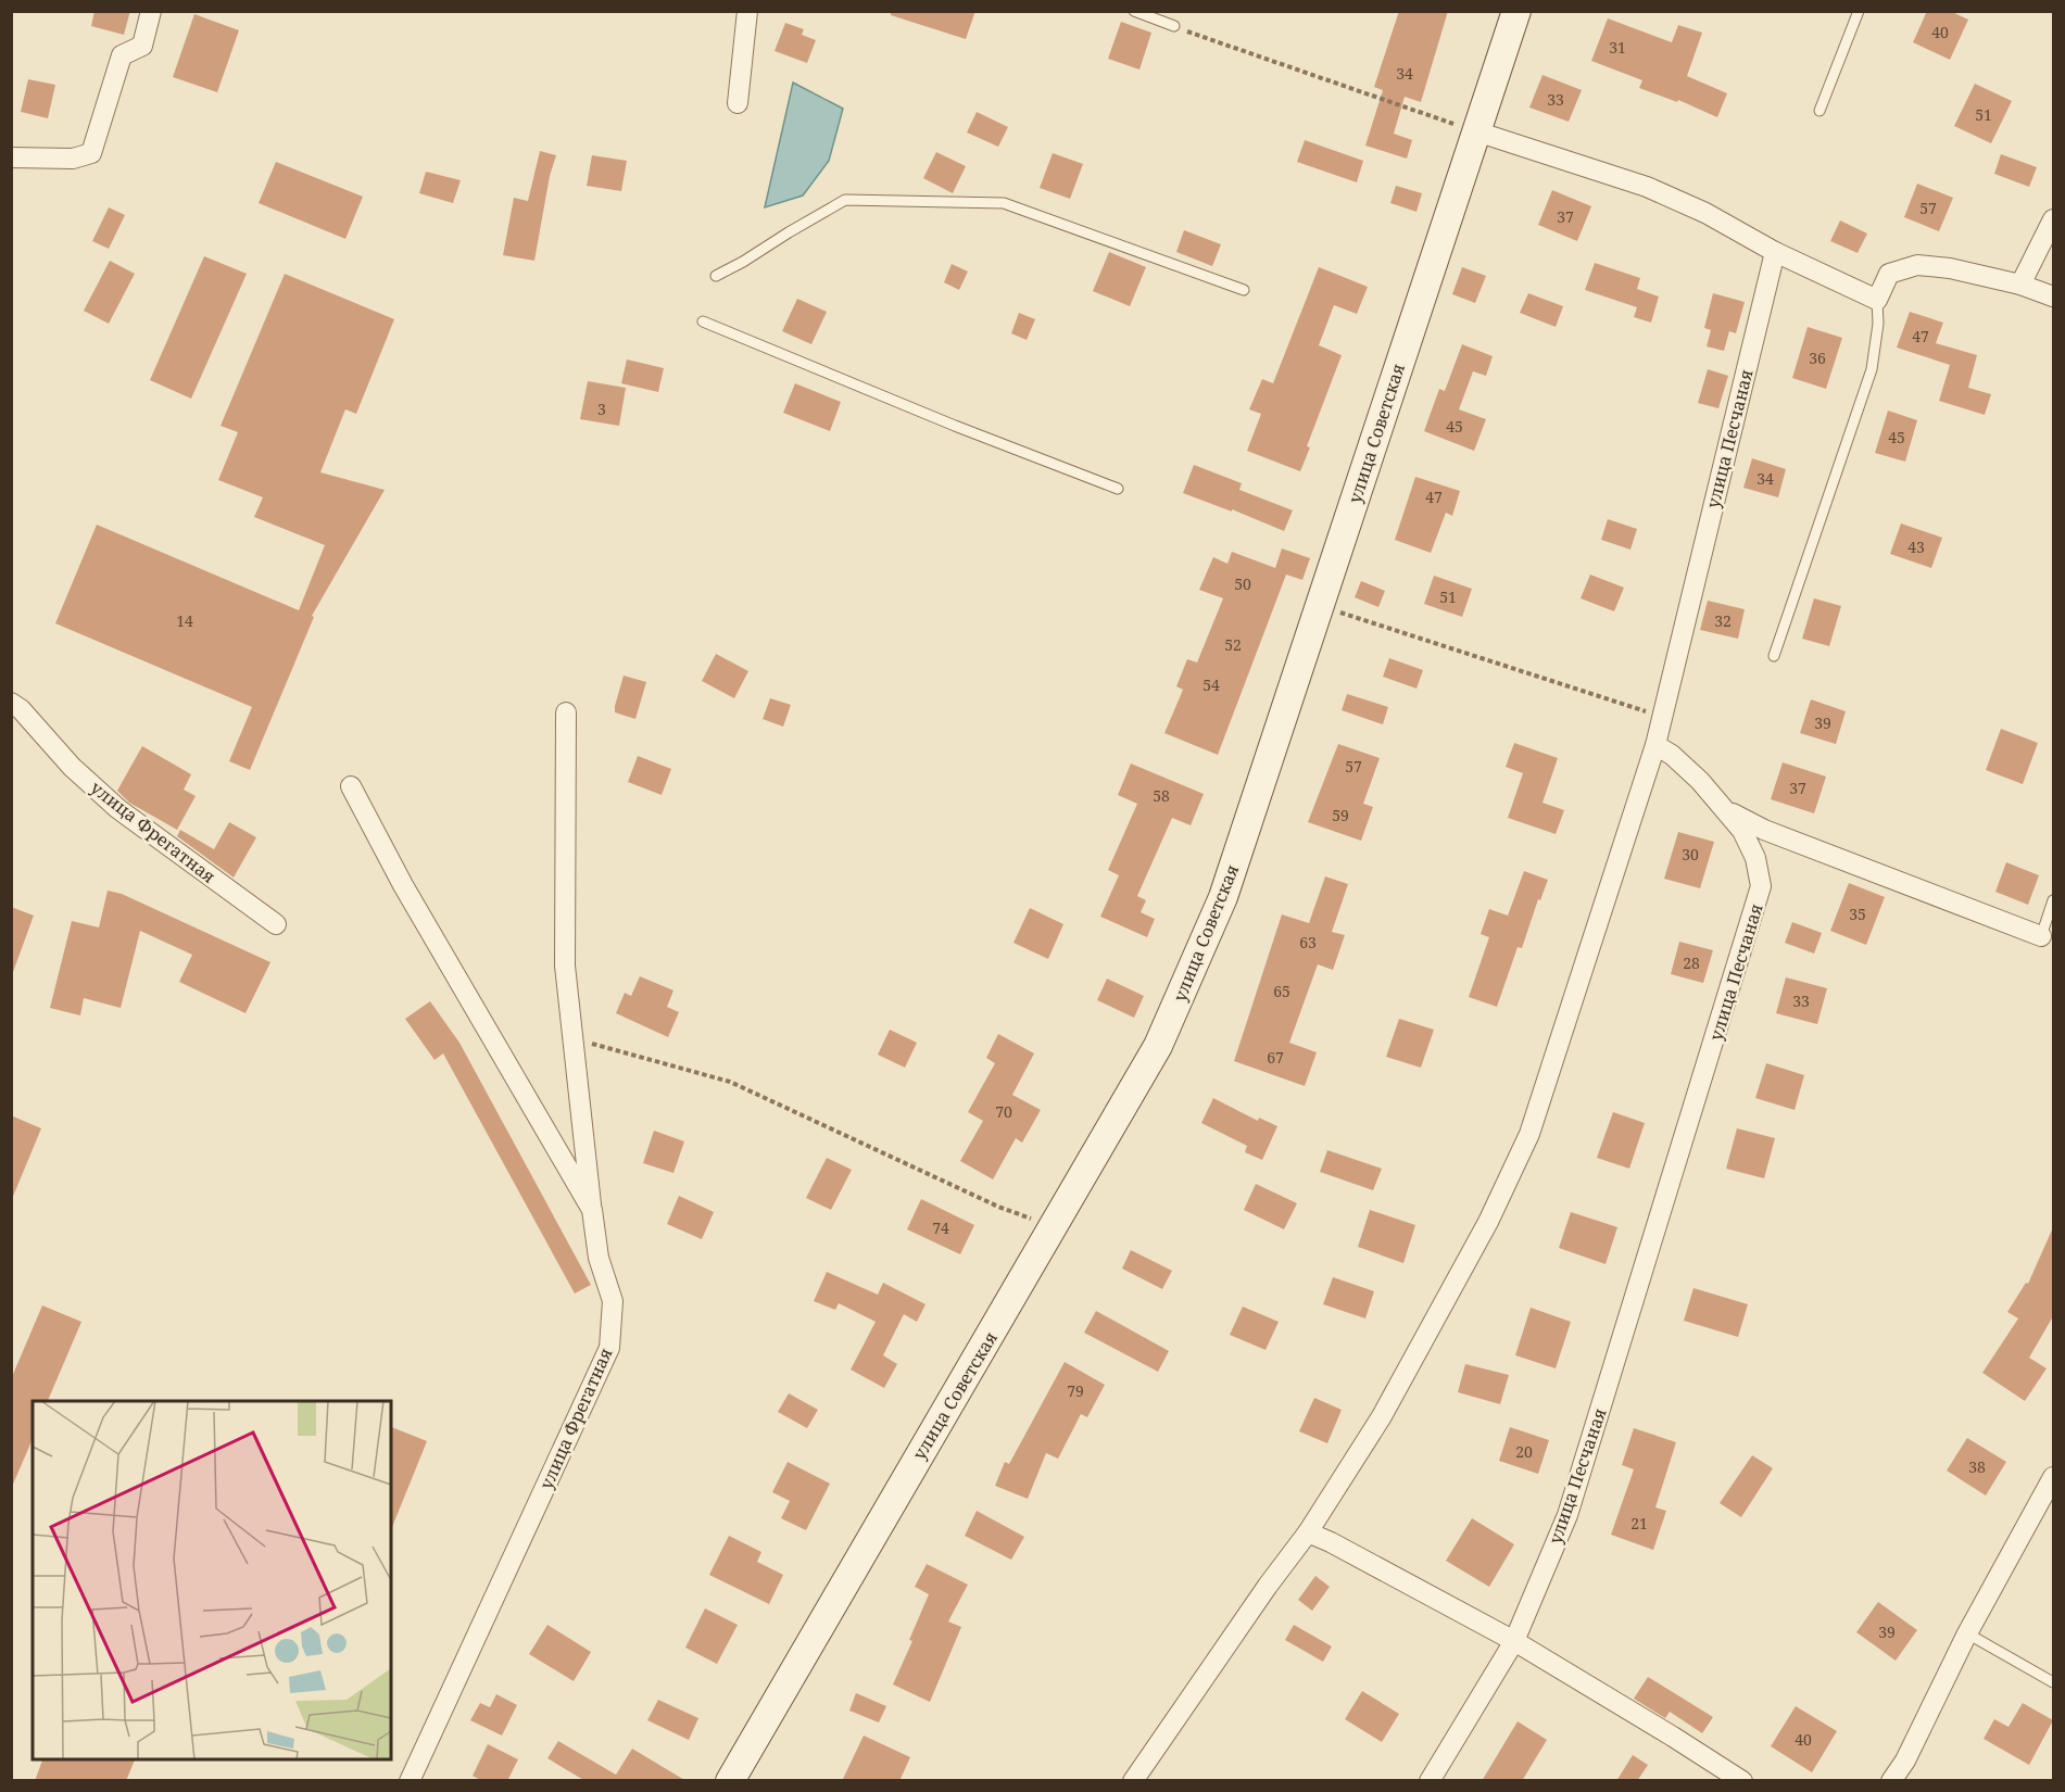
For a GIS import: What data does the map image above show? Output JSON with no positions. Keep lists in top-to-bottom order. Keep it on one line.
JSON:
{"streets":{"street":["улица Советская","улица Песчаная","улица Фрегатная"]},"house_numbers":["40","31","34","33","51","57","37","47","36","3","45","45","34","47","43","50","51","14","32","52","54","39","57","37","58","59","30","35","63","28","65","33","67","70","74","79","20","38","21","39","40"]}
